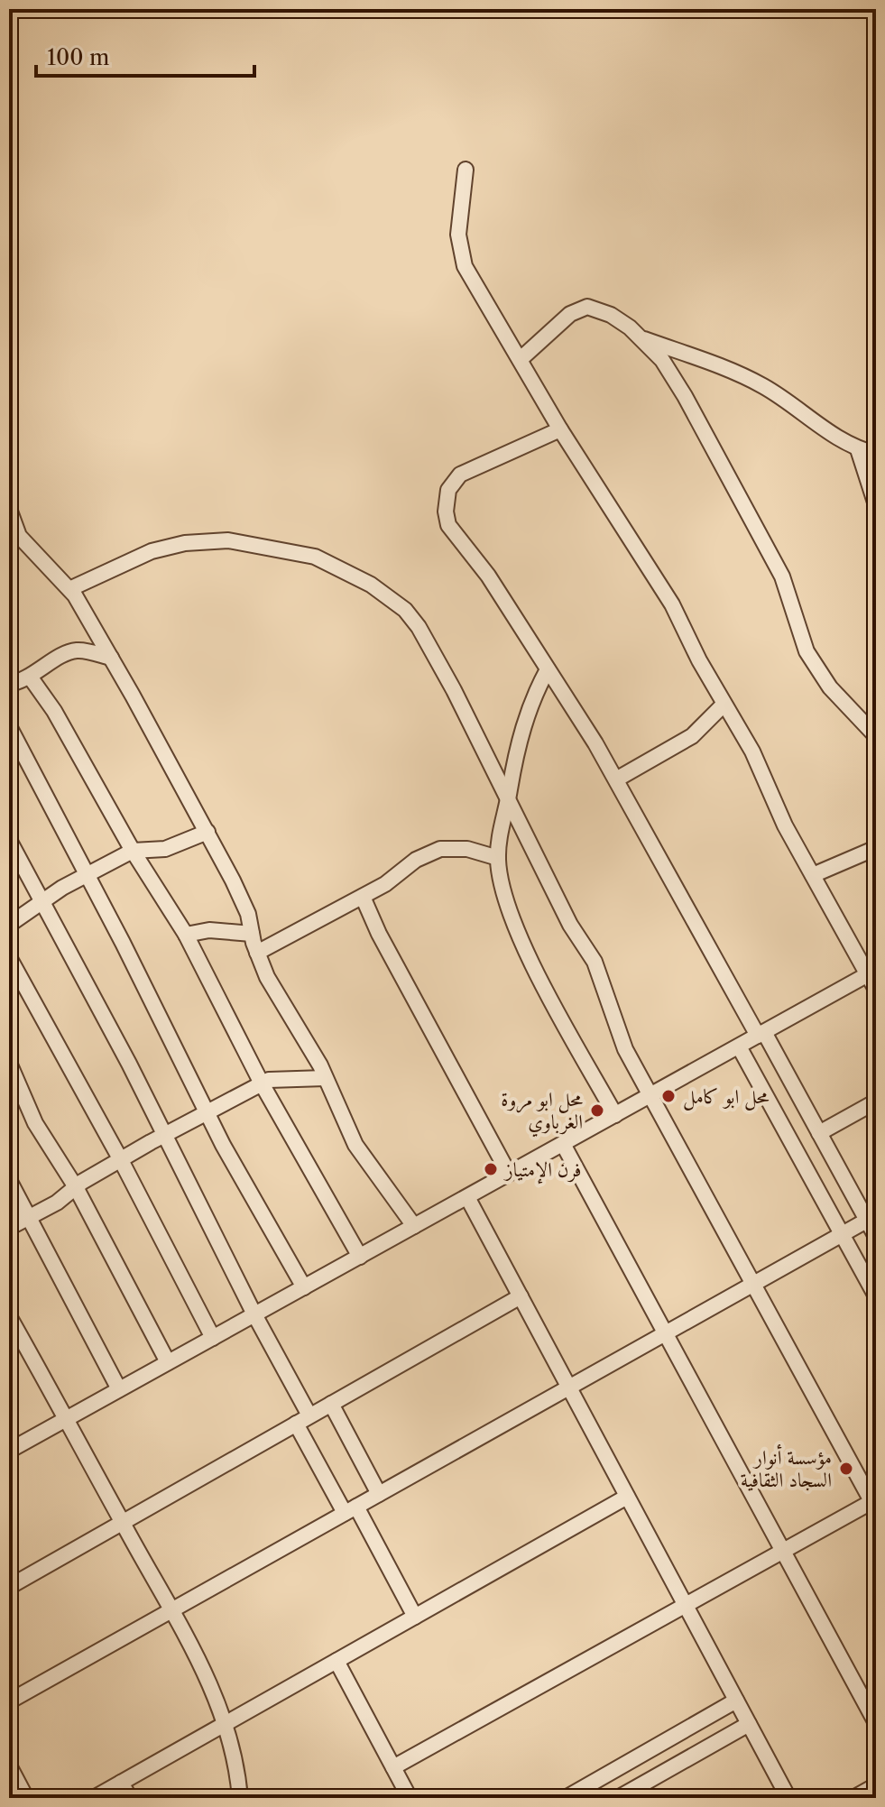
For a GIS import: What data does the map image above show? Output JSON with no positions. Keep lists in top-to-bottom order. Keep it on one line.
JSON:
{"places":["محل ابو كامل","محل ابو مروة الغرباوي","فرن الإمتياز","مؤسسة أنوار السجاد الثقافية"],"scale_bar":"100 m"}
